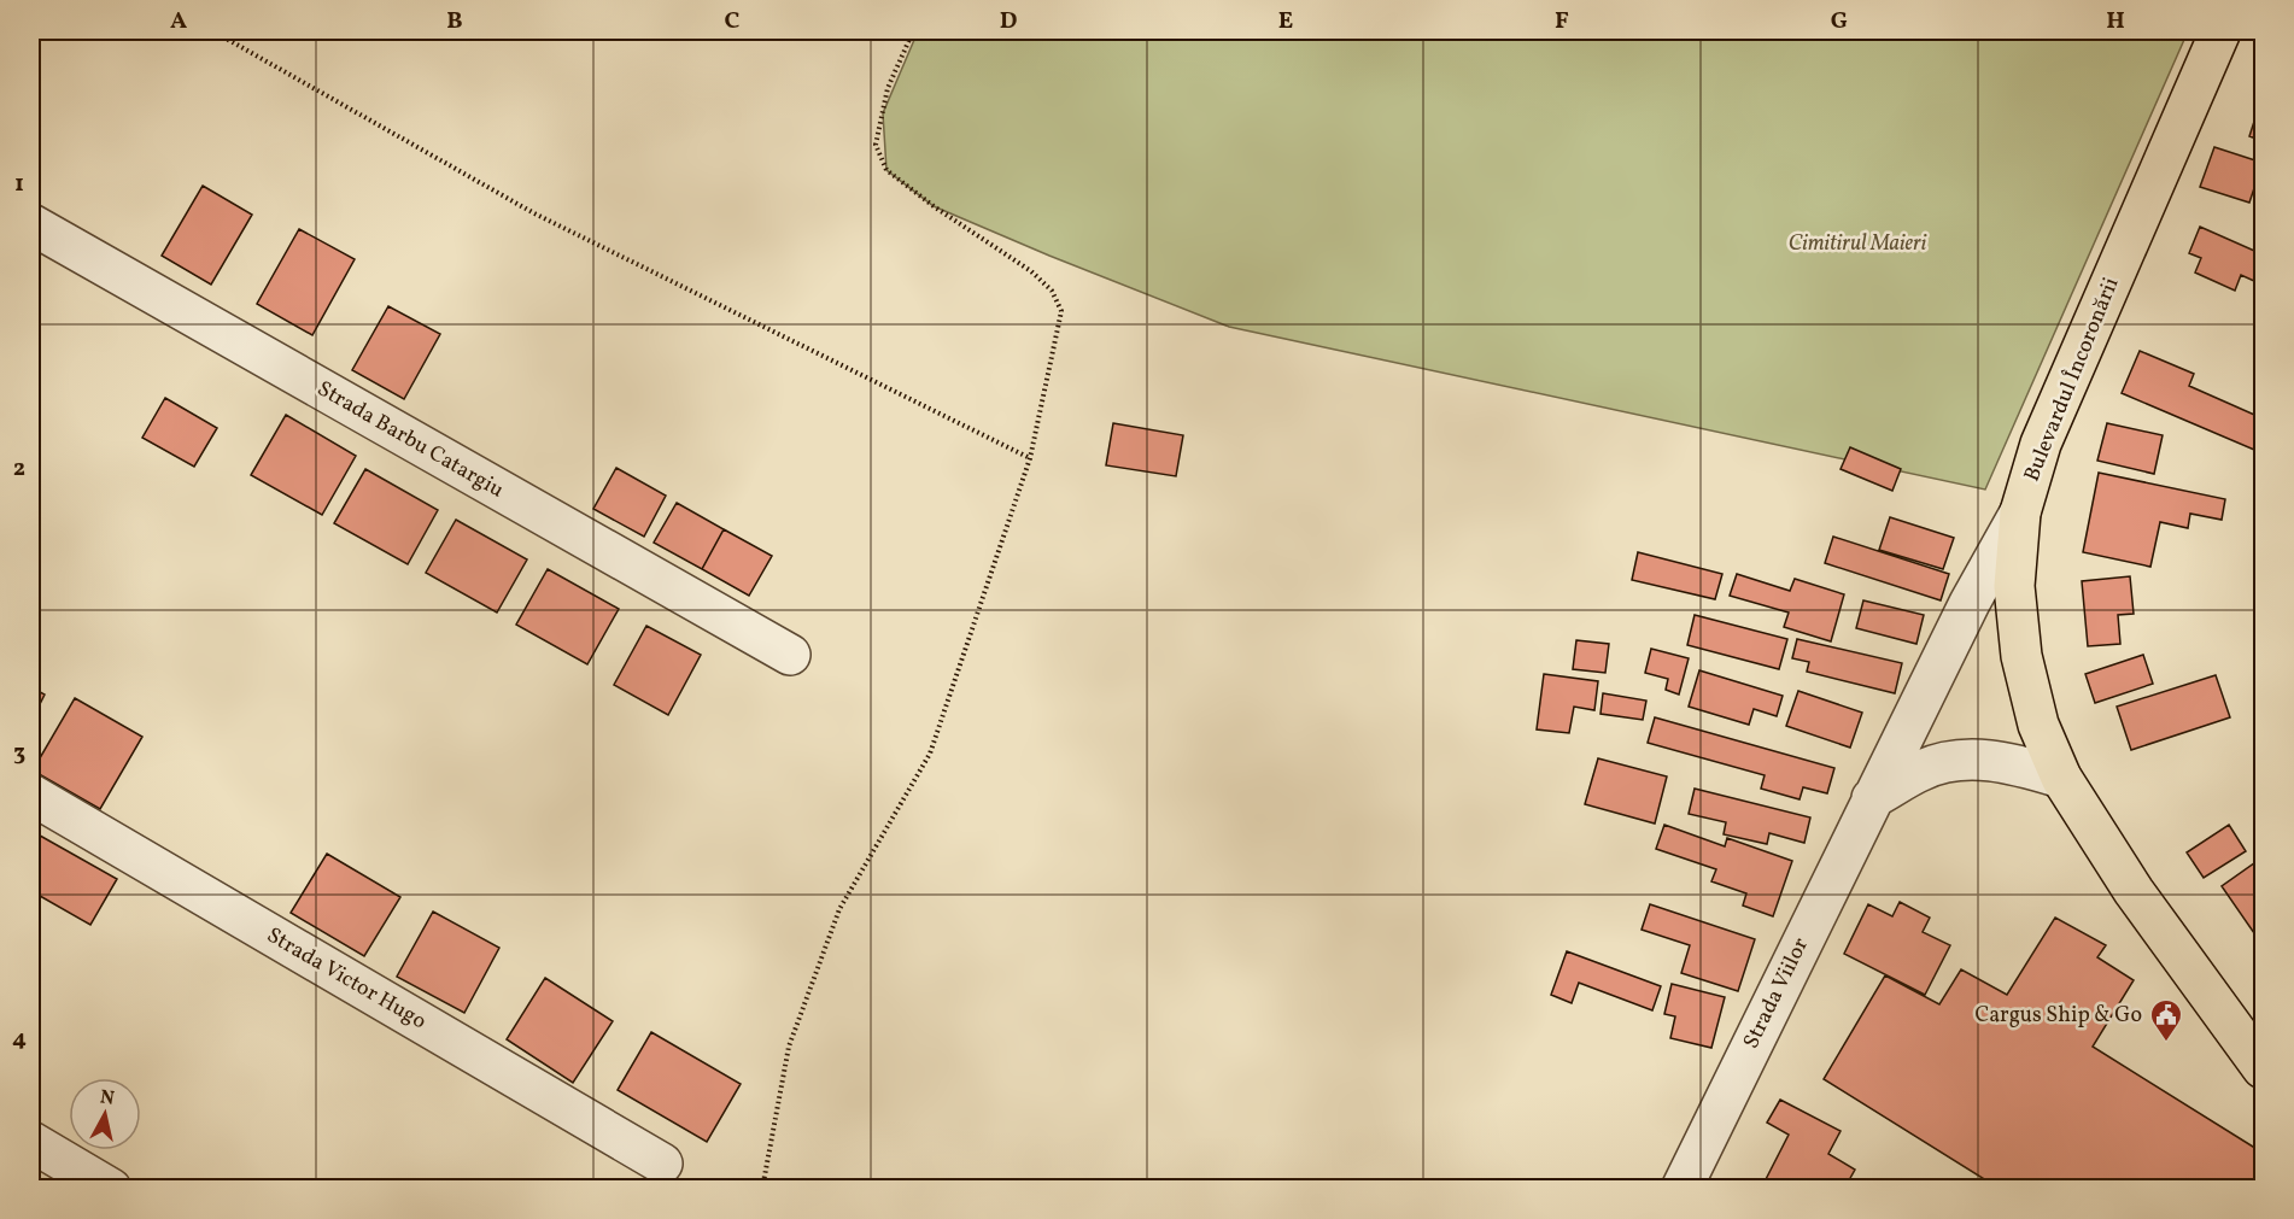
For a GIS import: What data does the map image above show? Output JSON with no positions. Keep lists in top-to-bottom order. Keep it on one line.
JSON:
{"streets":{"main road":["Bulevardul Încoronării"],"street":["Strada Barbu Catargiu","Strada Victor Hugo","Strada Viilor"]},"crossings":[["Bulevardul Încoronării","Strada Viilor"]],"parks":["Cimitirul Maieri"],"places":{"public building":["Cargus Ship & Go"]},"north":"top","grid":{"columns":["A","B","C","D","E","F","G","H"],"rows":["1","2","3","4"]}}
